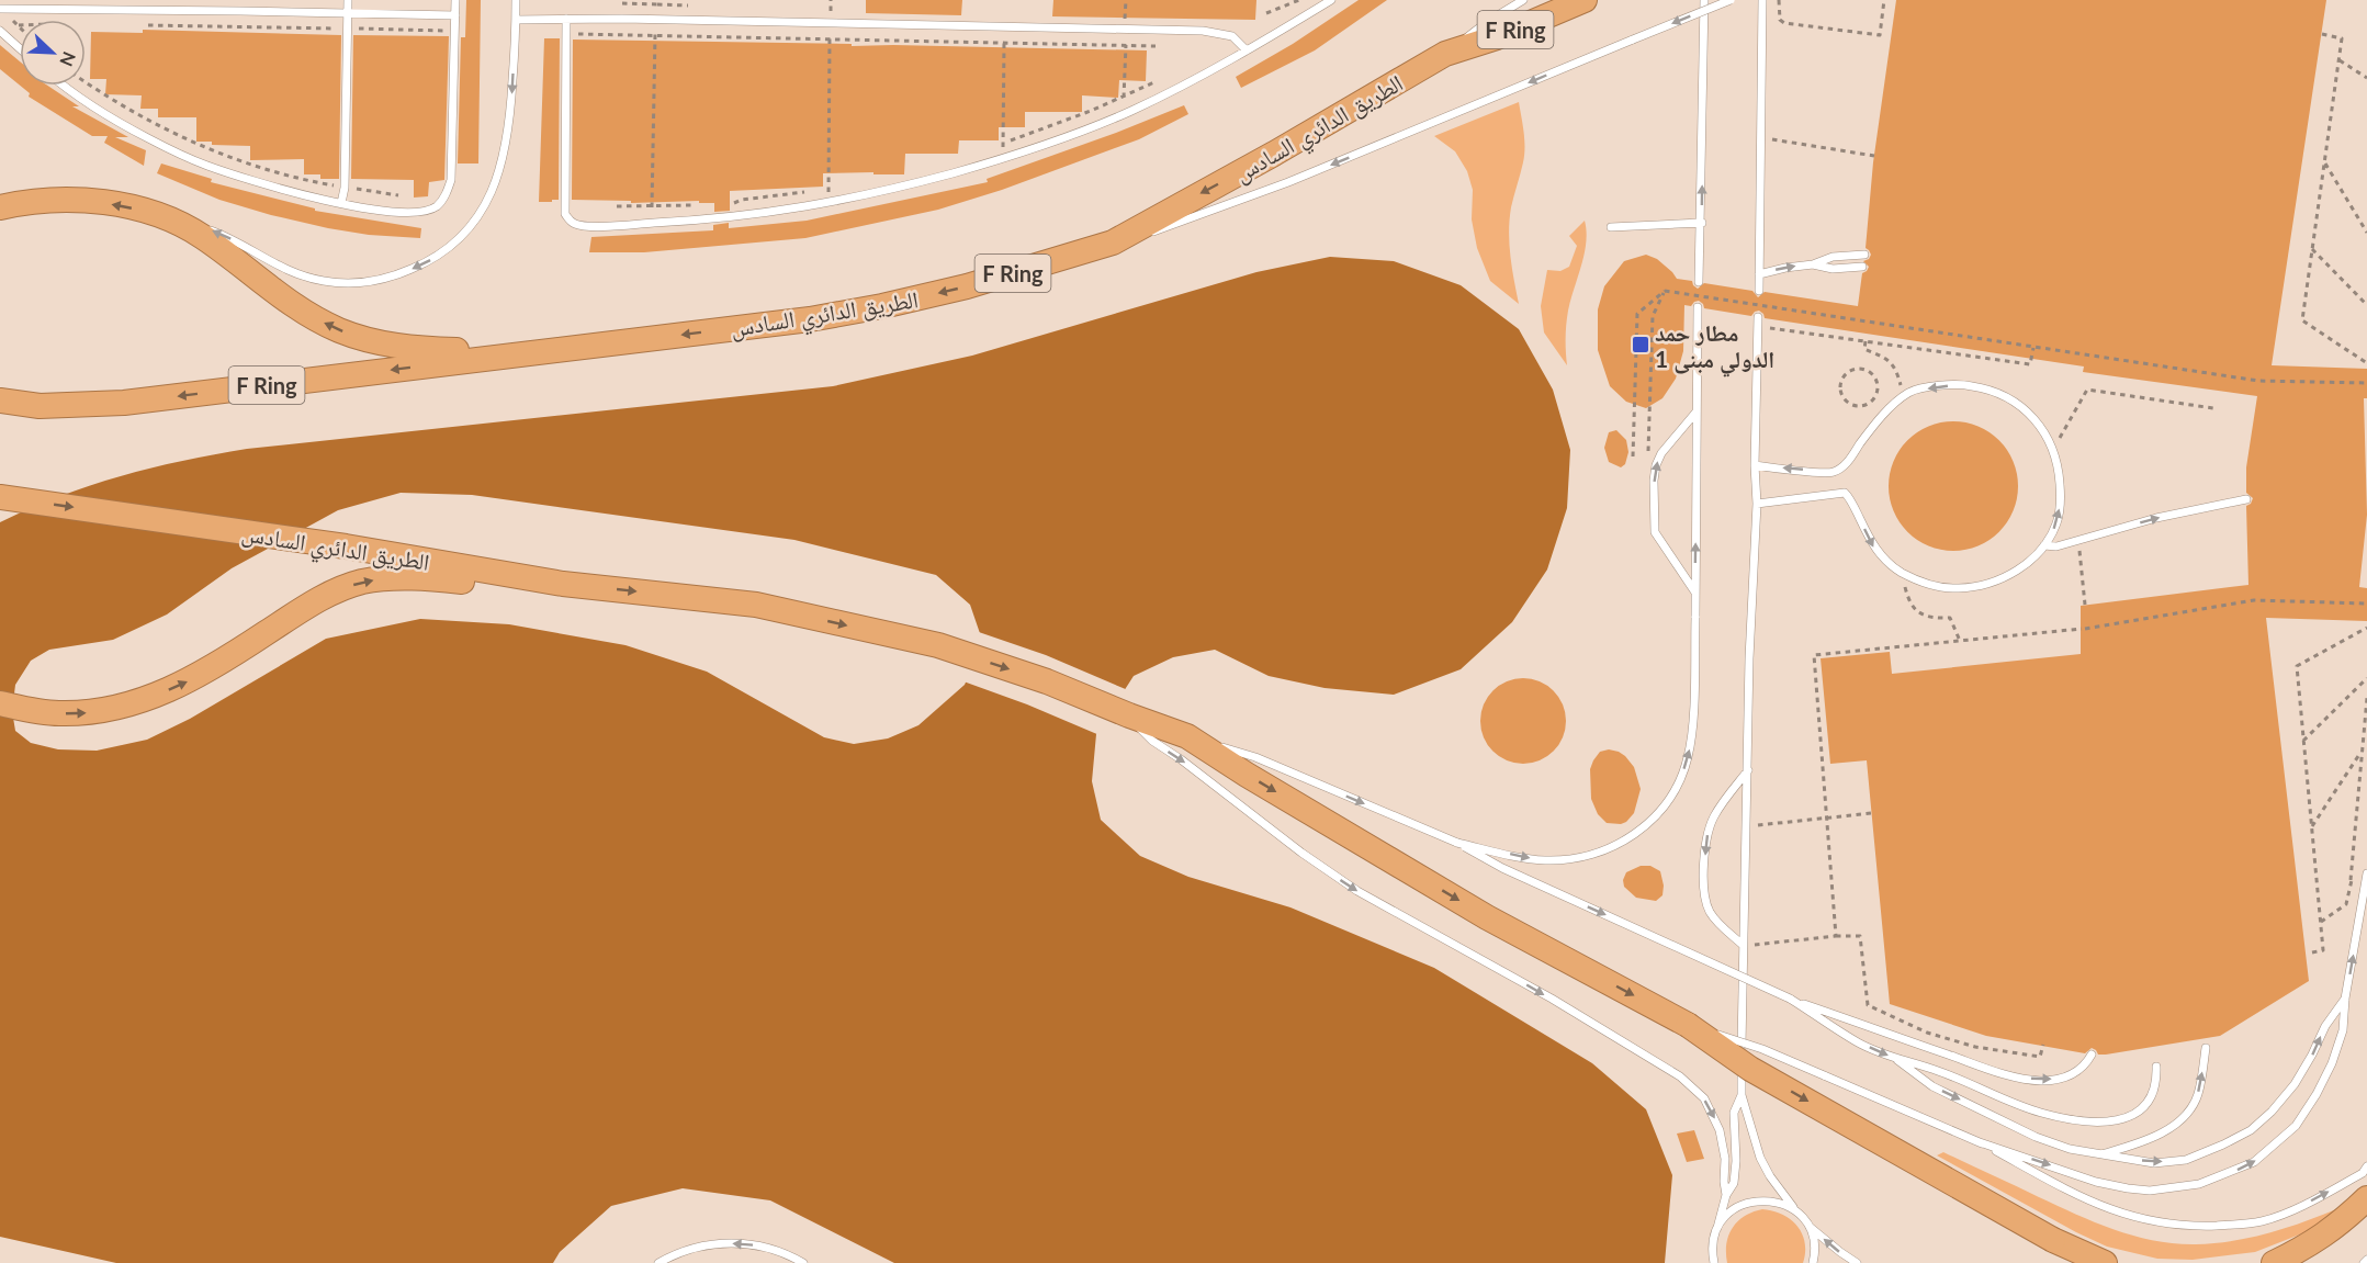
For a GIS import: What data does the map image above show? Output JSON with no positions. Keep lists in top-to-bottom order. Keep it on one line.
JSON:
{"streets":{"highway":["F Ring","الطريق الدائري السادس"]},"places":{"transit":["مطار حمد الدولي مبنى 1"]},"north":"bottom right"}
